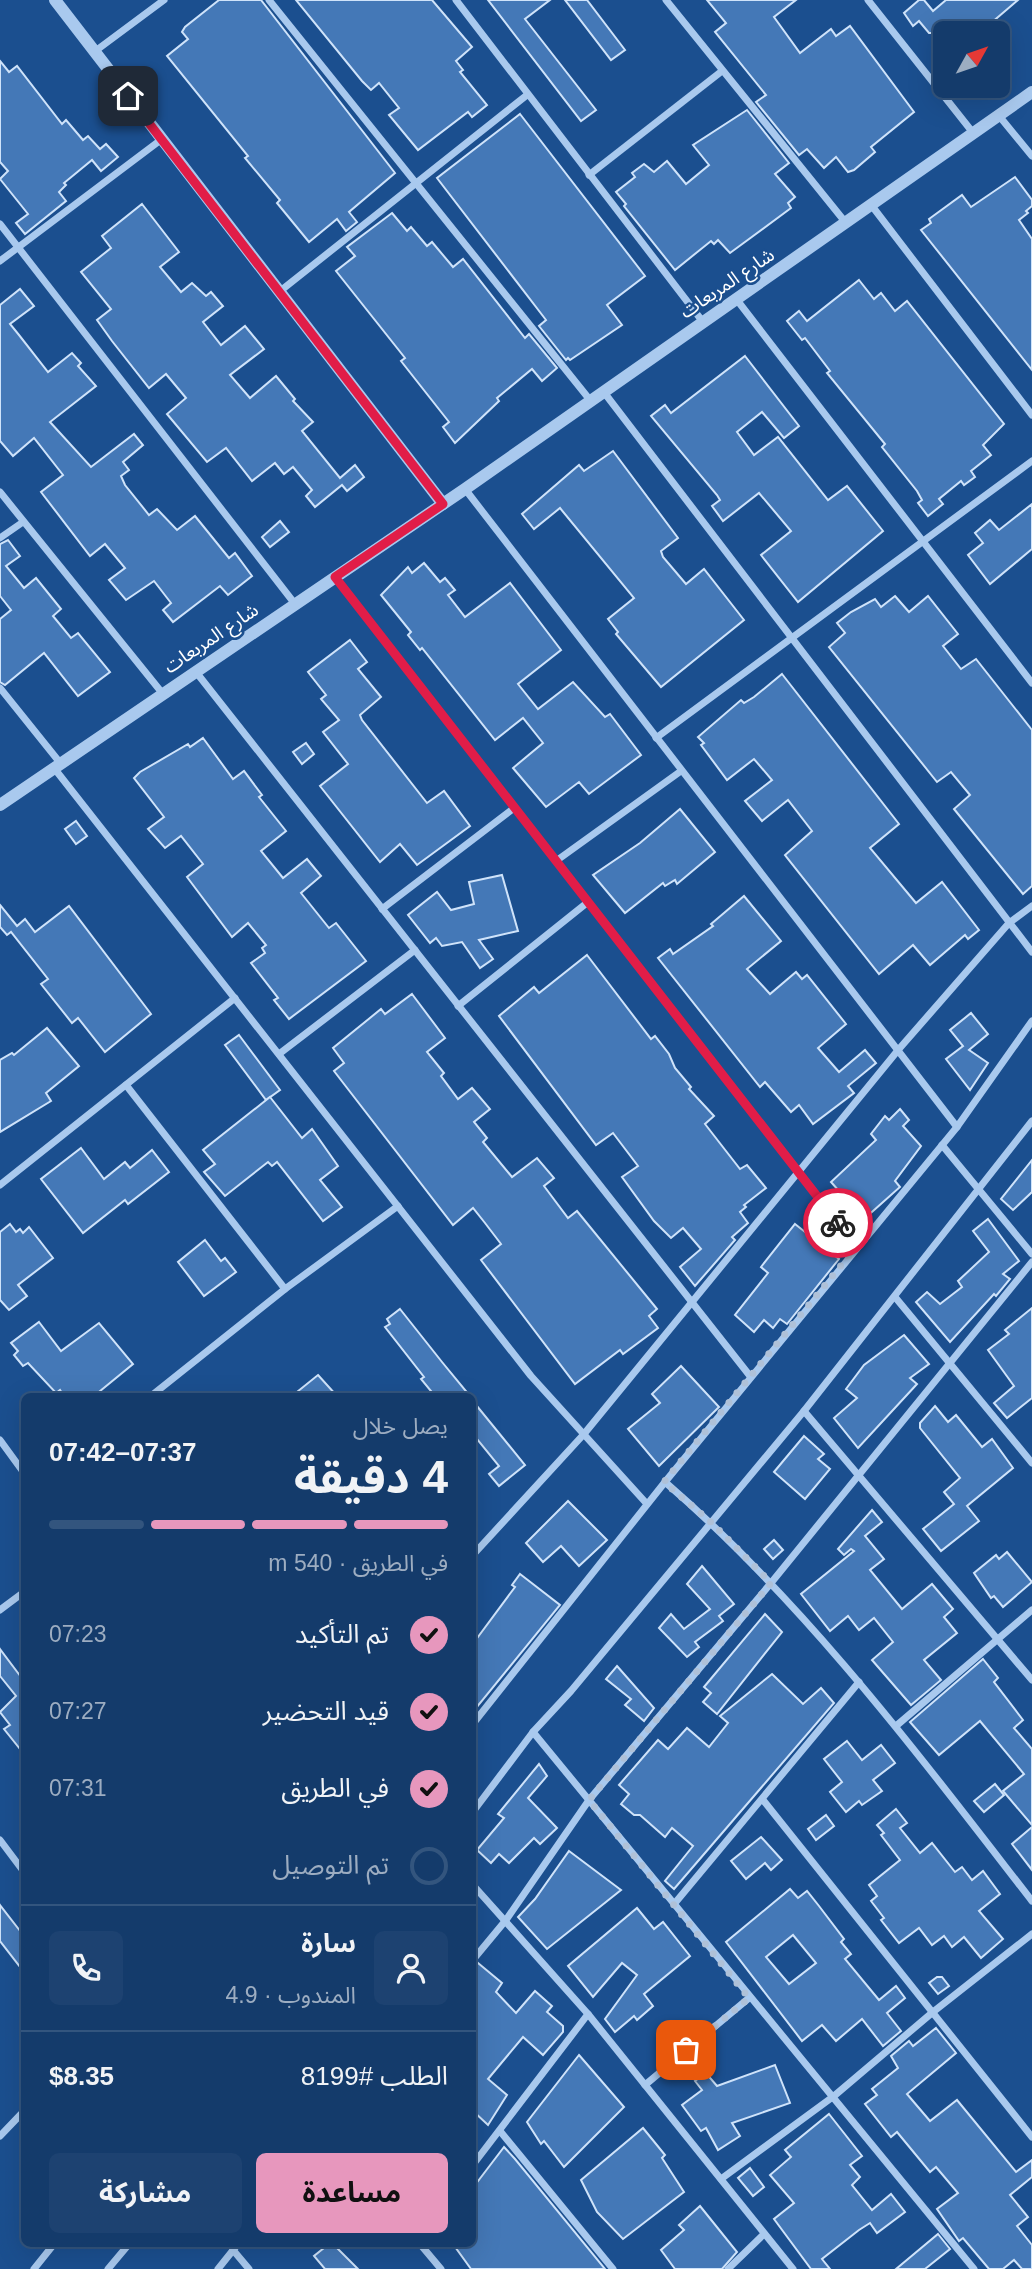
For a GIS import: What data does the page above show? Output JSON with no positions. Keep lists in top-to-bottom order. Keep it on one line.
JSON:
{"streets":{"street":["شارع المربعات"]},"north":"top right","page":{"heading":["4 دقيقة","يصل خلال","07:37–07:42"],"panel":["سارة","المندوب · 4.9","الطلب #8199","$8.35"],"bar":"في الطريق · 540 m","list":[["تم التأكيد","07:23"],["قيد التحضير","07:27"],["في الطريق","07:31"],"تم التوصيل"],"buttons":["مساعدة","مشاركة"]}}
